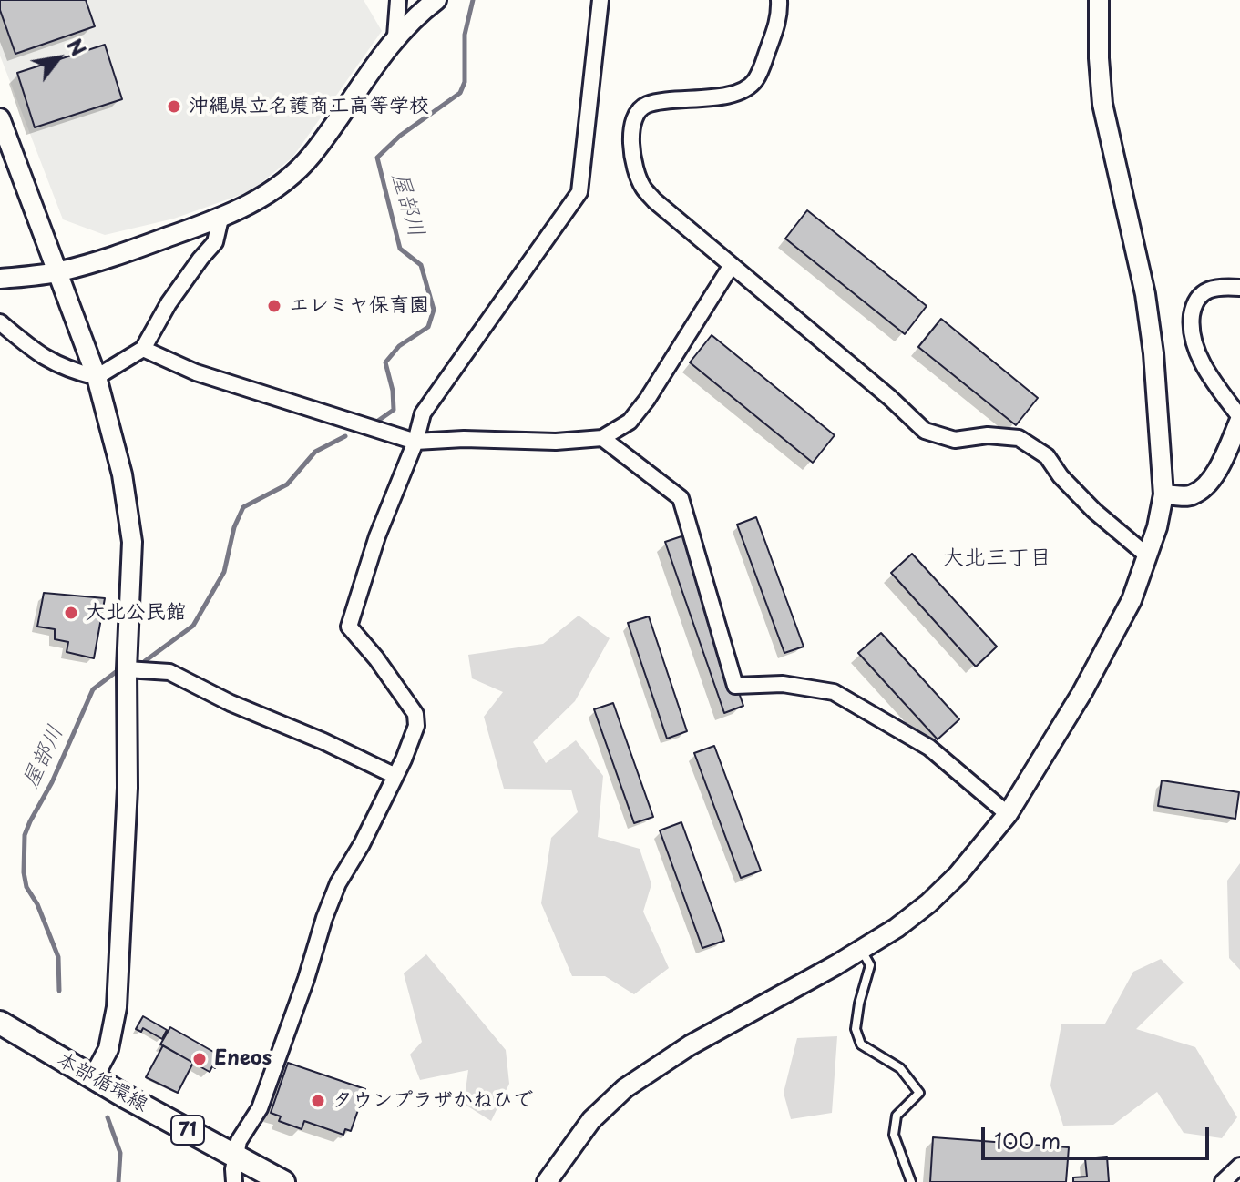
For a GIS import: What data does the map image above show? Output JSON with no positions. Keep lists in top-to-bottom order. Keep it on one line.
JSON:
{"streets":{"main road":["本部循環線","71"]},"districts":["大北三丁目"],"water":["屋部川"],"places":["沖縄県立名護商工高等学校","エレミヤ保育園","大北公民館","Eneos","タウンプラザかねひで"],"scale_bar":"100 m","north":"top right"}
